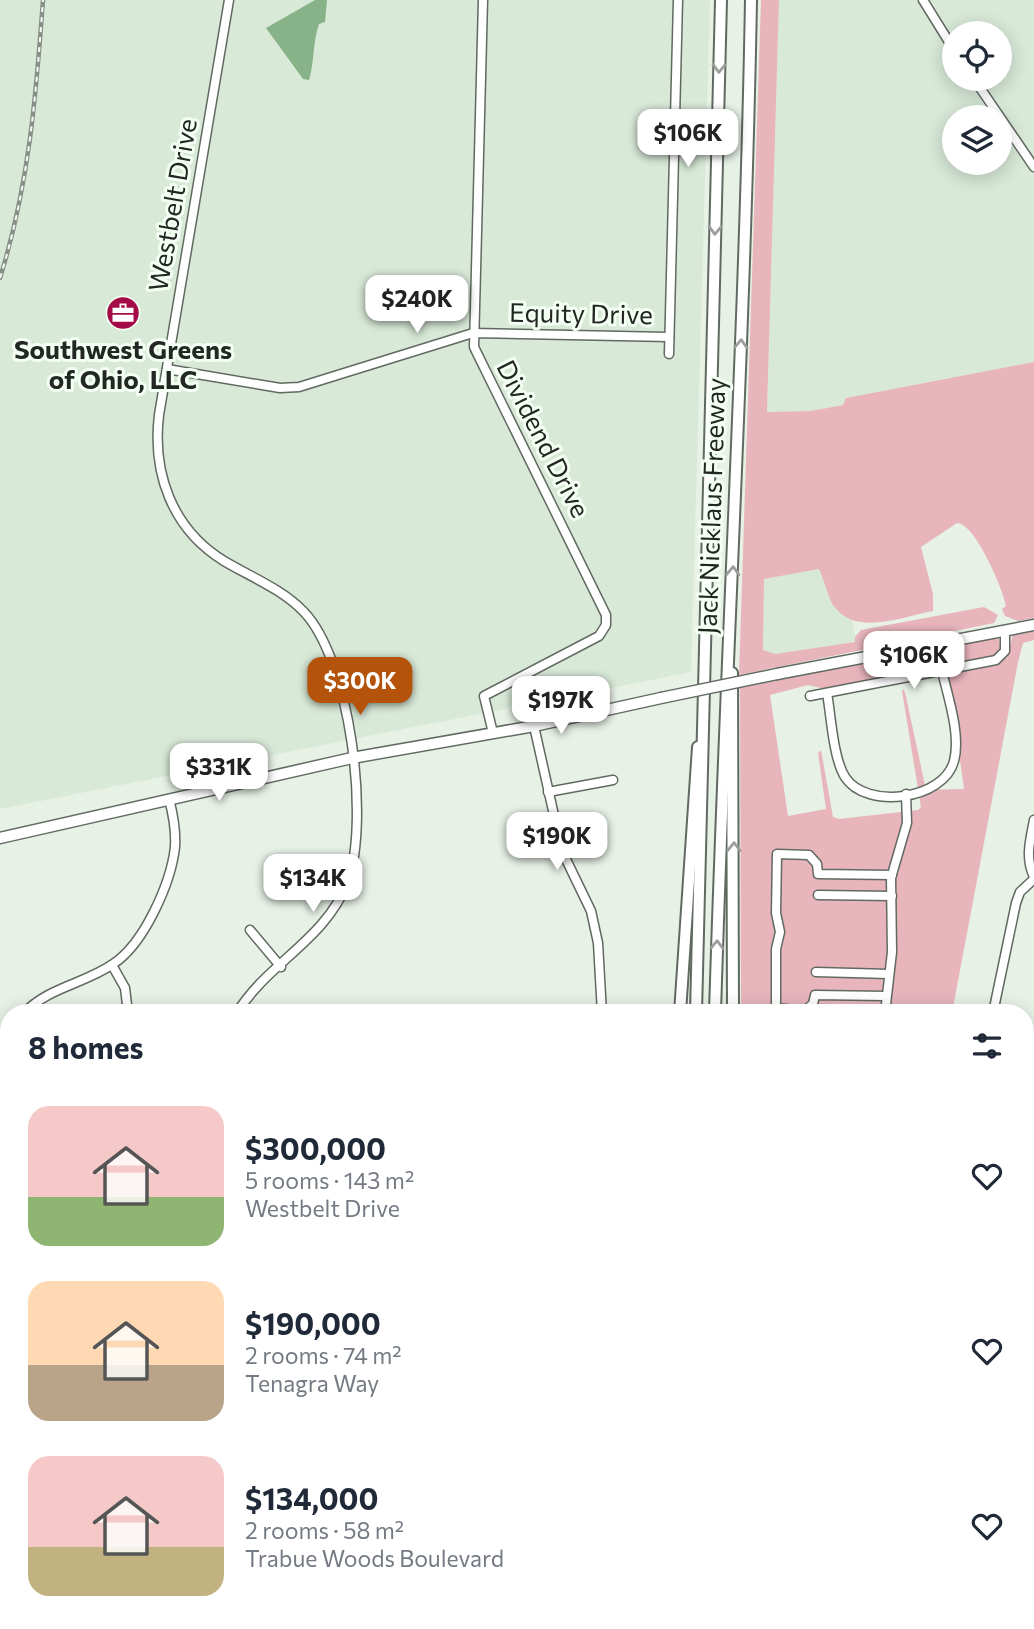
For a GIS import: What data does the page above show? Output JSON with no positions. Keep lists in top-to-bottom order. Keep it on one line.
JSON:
{"streets":{"highway":["Jack Nicklaus Freeway"],"street":["Westbelt Drive","Equity Drive","Dividend Drive"]},"crossings":[["Westbelt Drive","Equity Drive"],["Equity Drive","Dividend Drive"]],"places":{"office":["Southwest Greens of Ohio, LLC"]},"page":{"price":["$106K","$240K","$106K","$300K","$197K","$331K","$190K","$134K"],"heading":"8 homes","list":[{"name":"$300,000","note":"5 rooms · 143 m² · Westbelt Drive"},{"name":"$190,000","note":"2 rooms · 74 m² · Tenagra Way"},{"name":"$134,000","note":"2 rooms · 58 m² · Trabue Woods Boulevard"}]}}
